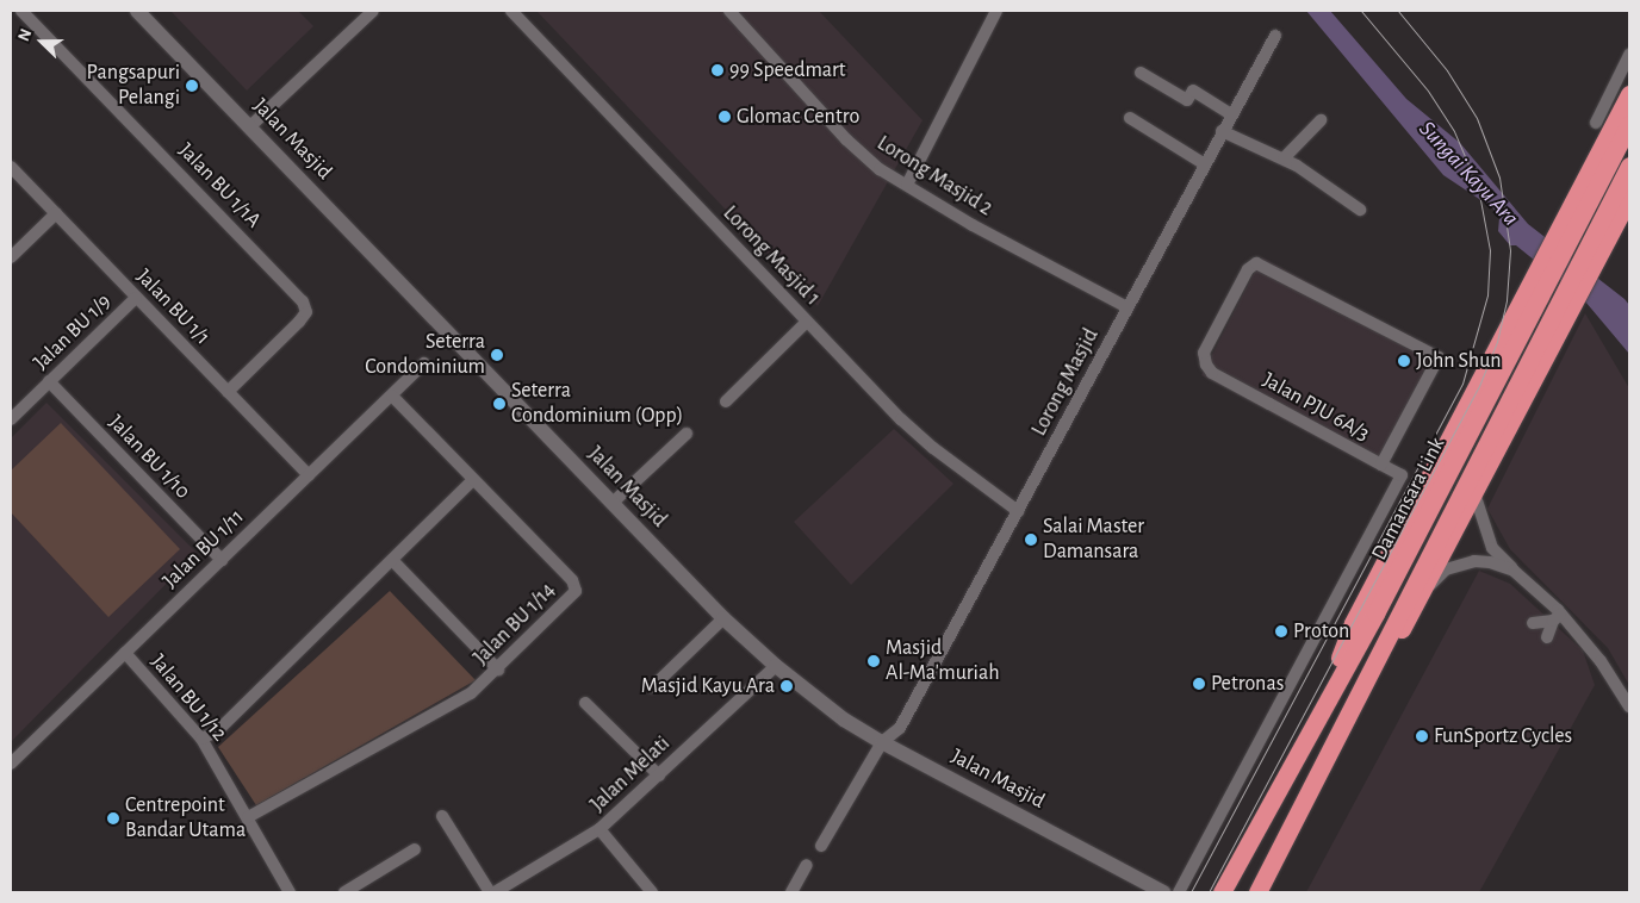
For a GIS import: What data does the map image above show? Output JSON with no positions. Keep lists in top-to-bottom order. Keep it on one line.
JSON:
{"streets":{"highway":["Damansara Link"],"street":["Jalan Masjid","Lorong Masjid 2","Jalan BU 1/1A","Lorong Masjid 1","Jalan BU 1/1","Jalan BU 1/9","Lorong Masjid","Jalan PJU 6A/3","Jalan BU 1/10","Jalan BU 1/11","Jalan BU 1/14","Jalan BU 1/12","Jalan Melati"]},"crossings":[["Jalan Masjid","Lorong Masjid"],["Jalan Masjid","Jalan Melati"],["Lorong Masjid 2","Lorong Masjid"],["Jalan BU 1/1A","Jalan BU 1/1"],["Lorong Masjid 1","Lorong Masjid"],["Jalan BU 1/1","Jalan BU 1/9"],["Jalan BU 1/1","Jalan BU 1/11"],["Jalan BU 1/9","Jalan BU 1/10"],["Jalan BU 1/10","Jalan BU 1/11"],["Jalan BU 1/11","Jalan BU 1/14"],["Jalan BU 1/11","Jalan BU 1/12"],["Jalan BU 1/14","Jalan BU 1/12"]],"water":["Sungai Kayu Ara"],"places":["99 Speedmart","Pangsapuri Pelangi","Glomac Centro","Seterra Condominium","John Shun","Seterra Condominium (Opp)","Salai Master Damansara","Proton","Masjid Al-Ma'muriah","Petronas","Masjid Kayu Ara","FunSportz Cycles","Centrepoint Bandar Utama"],"north":"left"}
